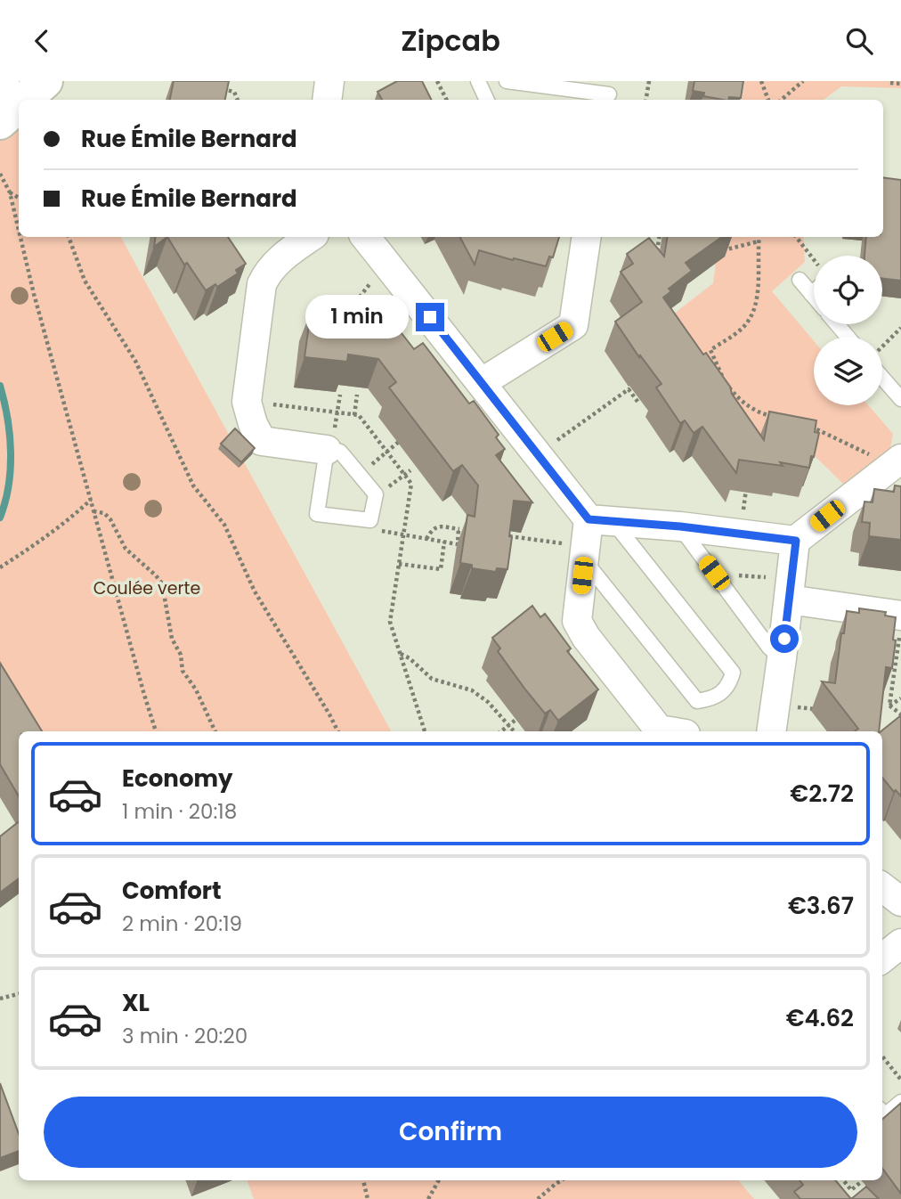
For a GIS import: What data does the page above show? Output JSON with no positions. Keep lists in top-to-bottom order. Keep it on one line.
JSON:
{"parks":["Coulée verte"],"page":{"header":"Zipcab","banner":["Rue Émile Bernard","Rue Émile Bernard"],"bubble":"1 min","list":[{"name":"Economy","note":"1 min · 20:18","value":"€2.72"},{"name":"Comfort","note":"2 min · 20:19","value":"€3.67"},{"name":"XL","note":"3 min · 20:20","value":"€4.62"}],"buttons":"Confirm"}}
